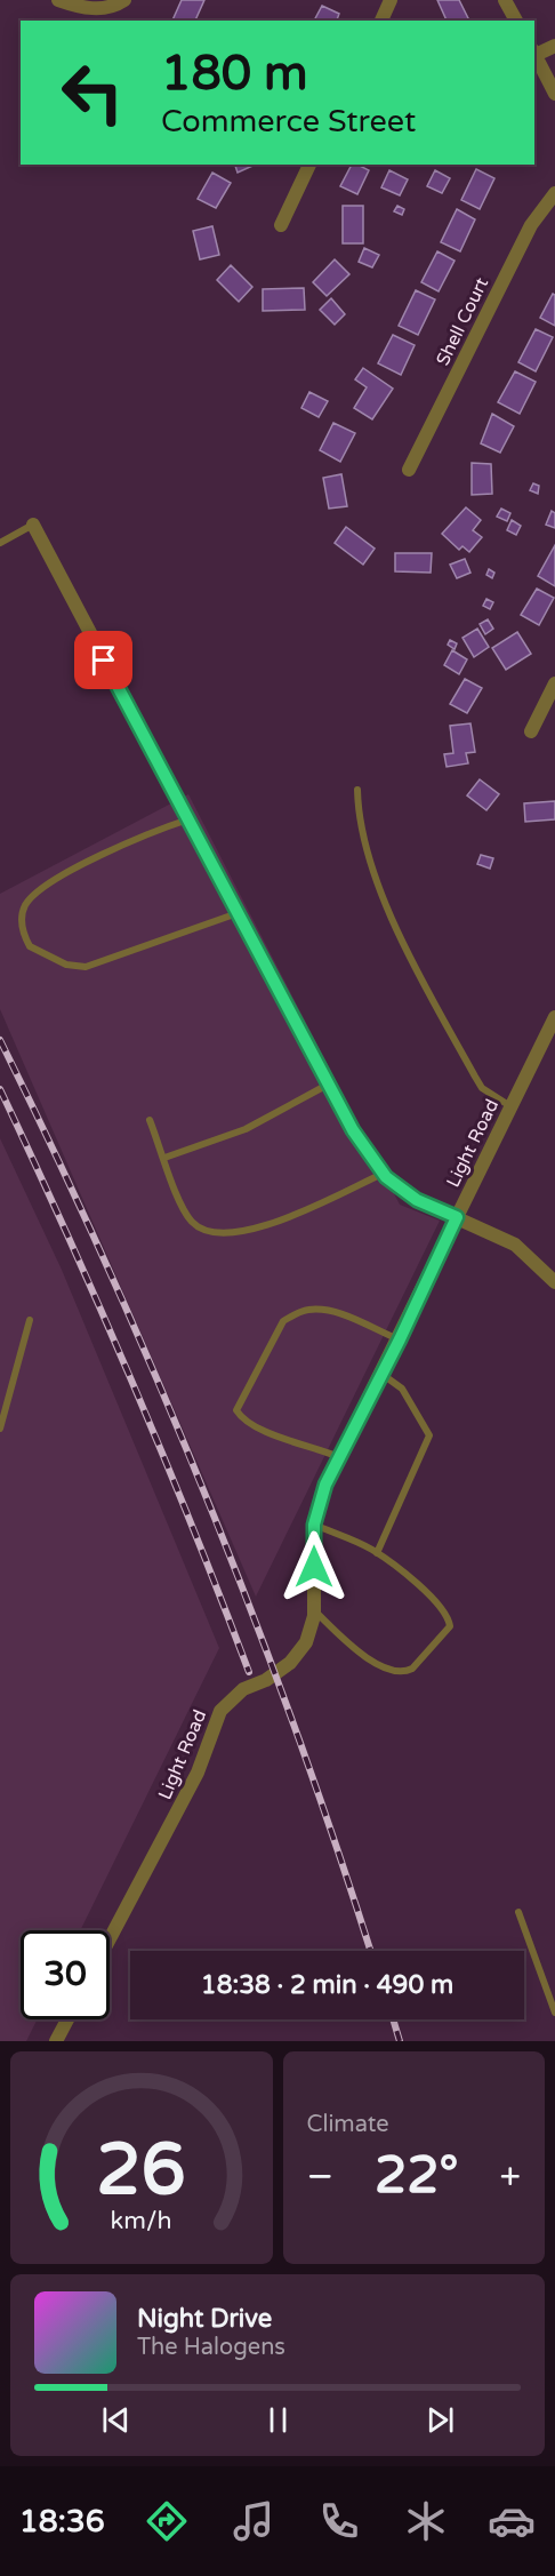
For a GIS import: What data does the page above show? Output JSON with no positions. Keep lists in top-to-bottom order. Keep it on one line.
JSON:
{"streets":{"street":["Shell Court","Light Road"]},"page":{"turn":["180 m","Commerce Street"],"limit":"30","trip":"18:38 · 2 min · 490 m","tile":"Climate","heat":["−","22°","+"],"song":["Night Drive","The Halogens"],"tabs":"18:36","gauge":["26","km/h"]}}
